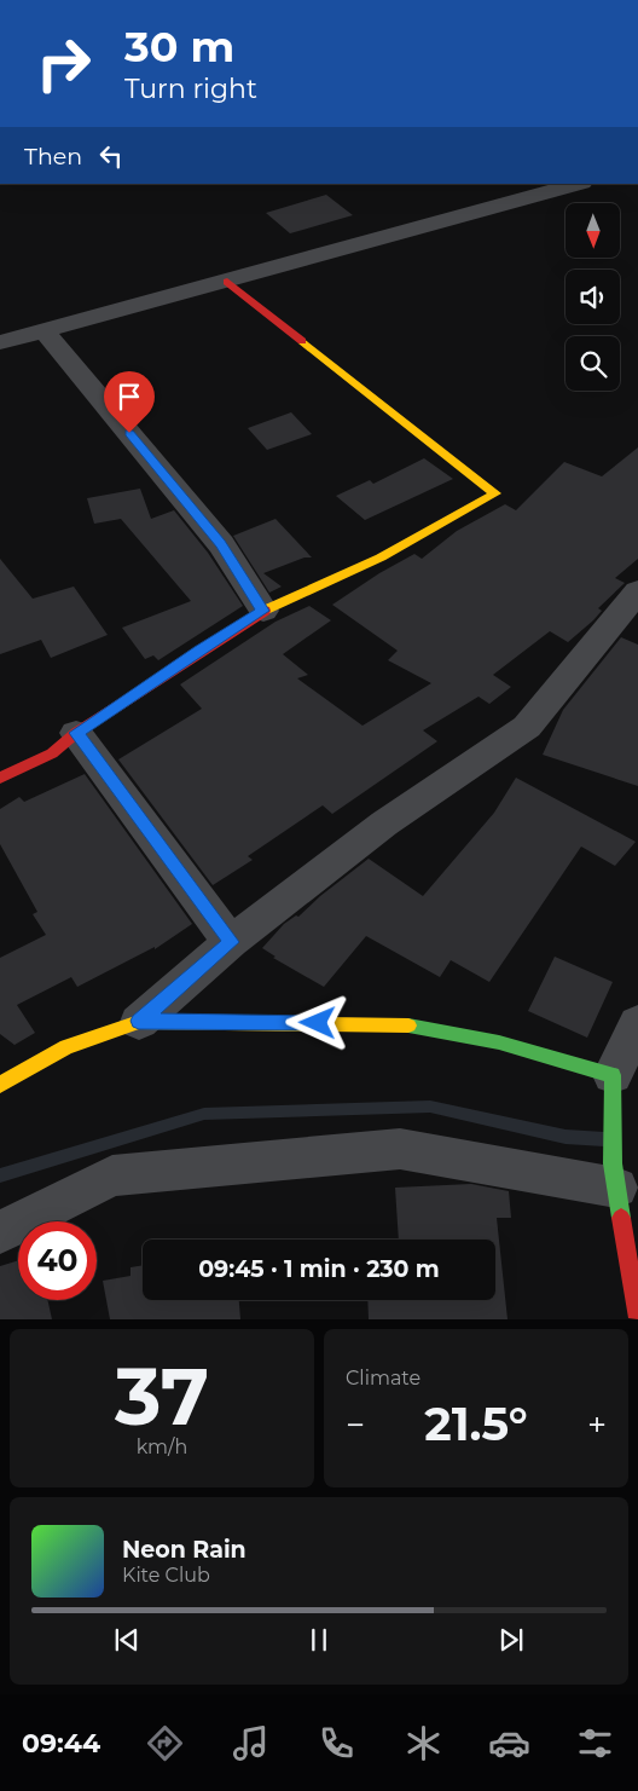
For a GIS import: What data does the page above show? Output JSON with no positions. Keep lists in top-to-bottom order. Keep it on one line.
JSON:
{"north":"bottom","page":{"turn":["30 m","Turn right"],"then":"Then","limit":"40","trip":"09:45 · 1 min · 230 m","tile":[["37","km/h"],"Climate"],"heat":["−","21.5°","+"],"song":["Neon Rain","Kite Club"],"tabs":"09:44"}}
